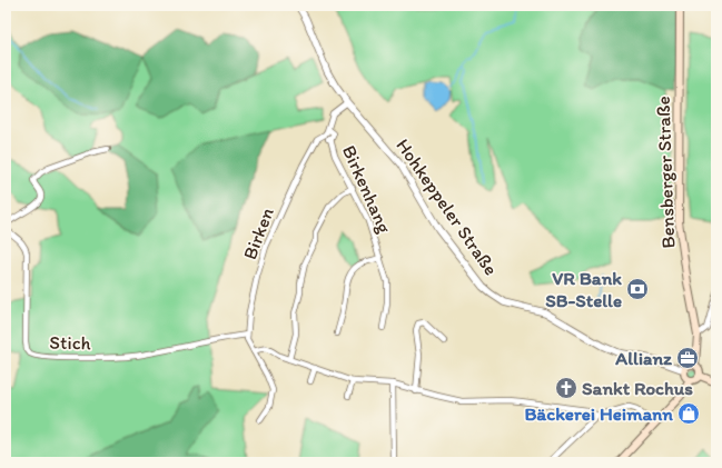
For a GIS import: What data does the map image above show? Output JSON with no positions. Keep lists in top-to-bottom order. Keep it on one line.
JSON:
{"streets":{"main road":["Bensberger Straße"],"street":["Birkenhang","Hohkeppeler Straße","Birken","Stich"]},"crossings":[["Bensberger Straße","Hohkeppeler Straße"],["Hohkeppeler Straße","Birken"],["Birken","Stich"]],"places":{"bank":["VR Bank SB-Stelle"],"office":["Allianz"],"church":["Sankt Rochus"],"shop":["Bäckerei Heimann"]}}
